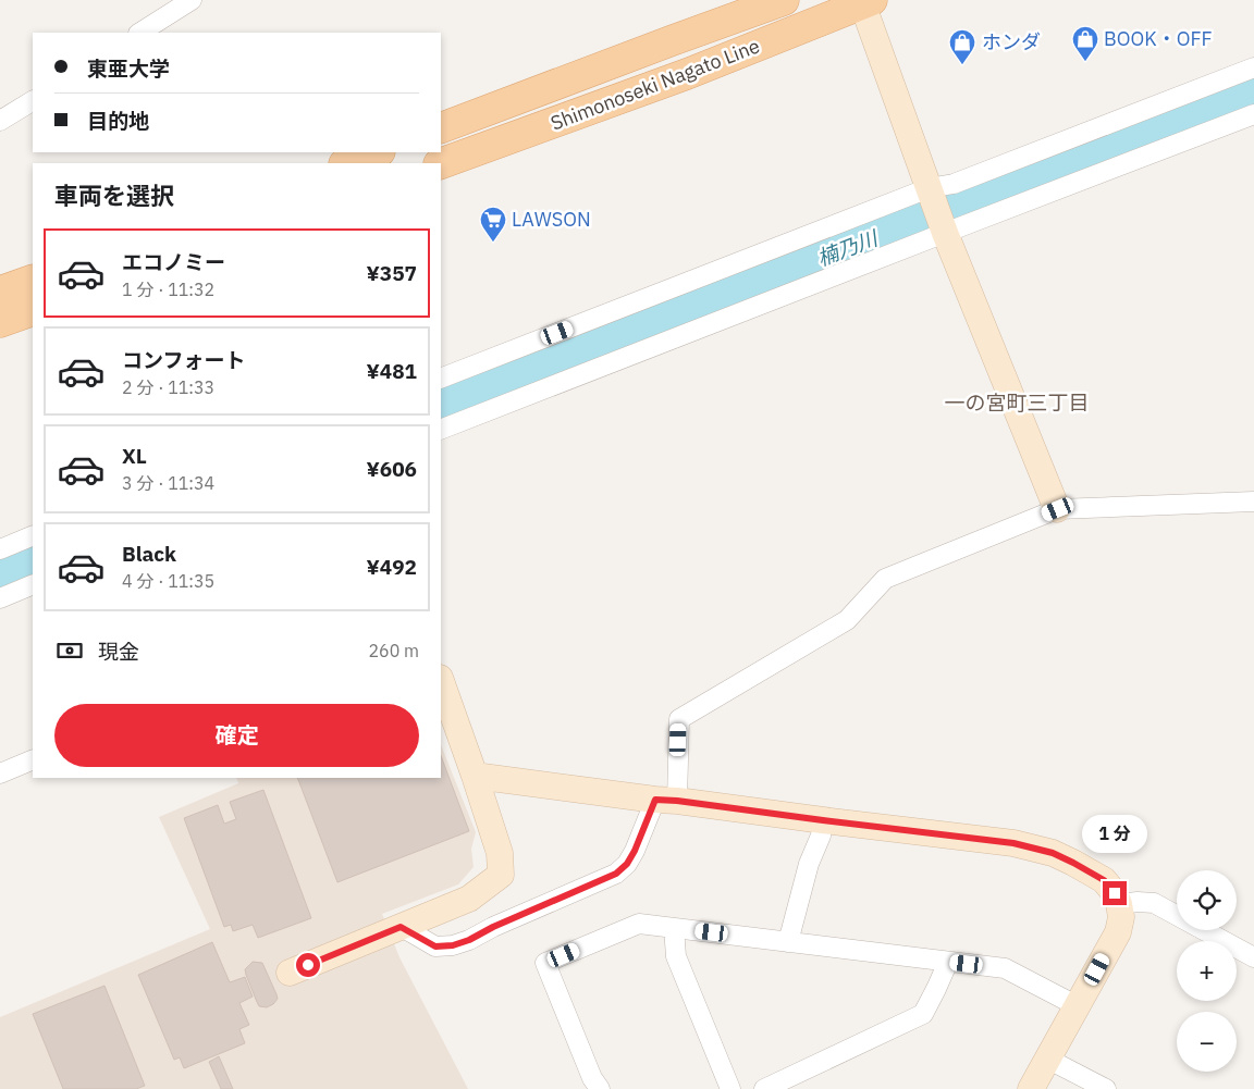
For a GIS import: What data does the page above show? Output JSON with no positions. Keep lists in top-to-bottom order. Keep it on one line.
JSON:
{"streets":{"main road":["Shimonoseki Nagato Line"]},"districts":["一の宮町三丁目"],"water":["楠乃川"],"places":{"shop":["BOOK・OFF","ホンダ"],"supermarket":["LAWSON"]},"page":{"banner":["東亜大学","目的地"],"heading":"車両を選択","list":[{"name":"エコノミー","note":"1 分 · 11:32","value":"¥357"},{"name":"コンフォート","note":"2 分 · 11:33","value":"¥481"},{"name":"XL","note":"3 分 · 11:34","value":"¥606"},{"name":"Black","note":"4 分 · 11:35","value":"¥492"}],"pay":["現金","260 m"],"buttons":"確定","bubble":"1 分","map_buttons":["+","−"]}}
